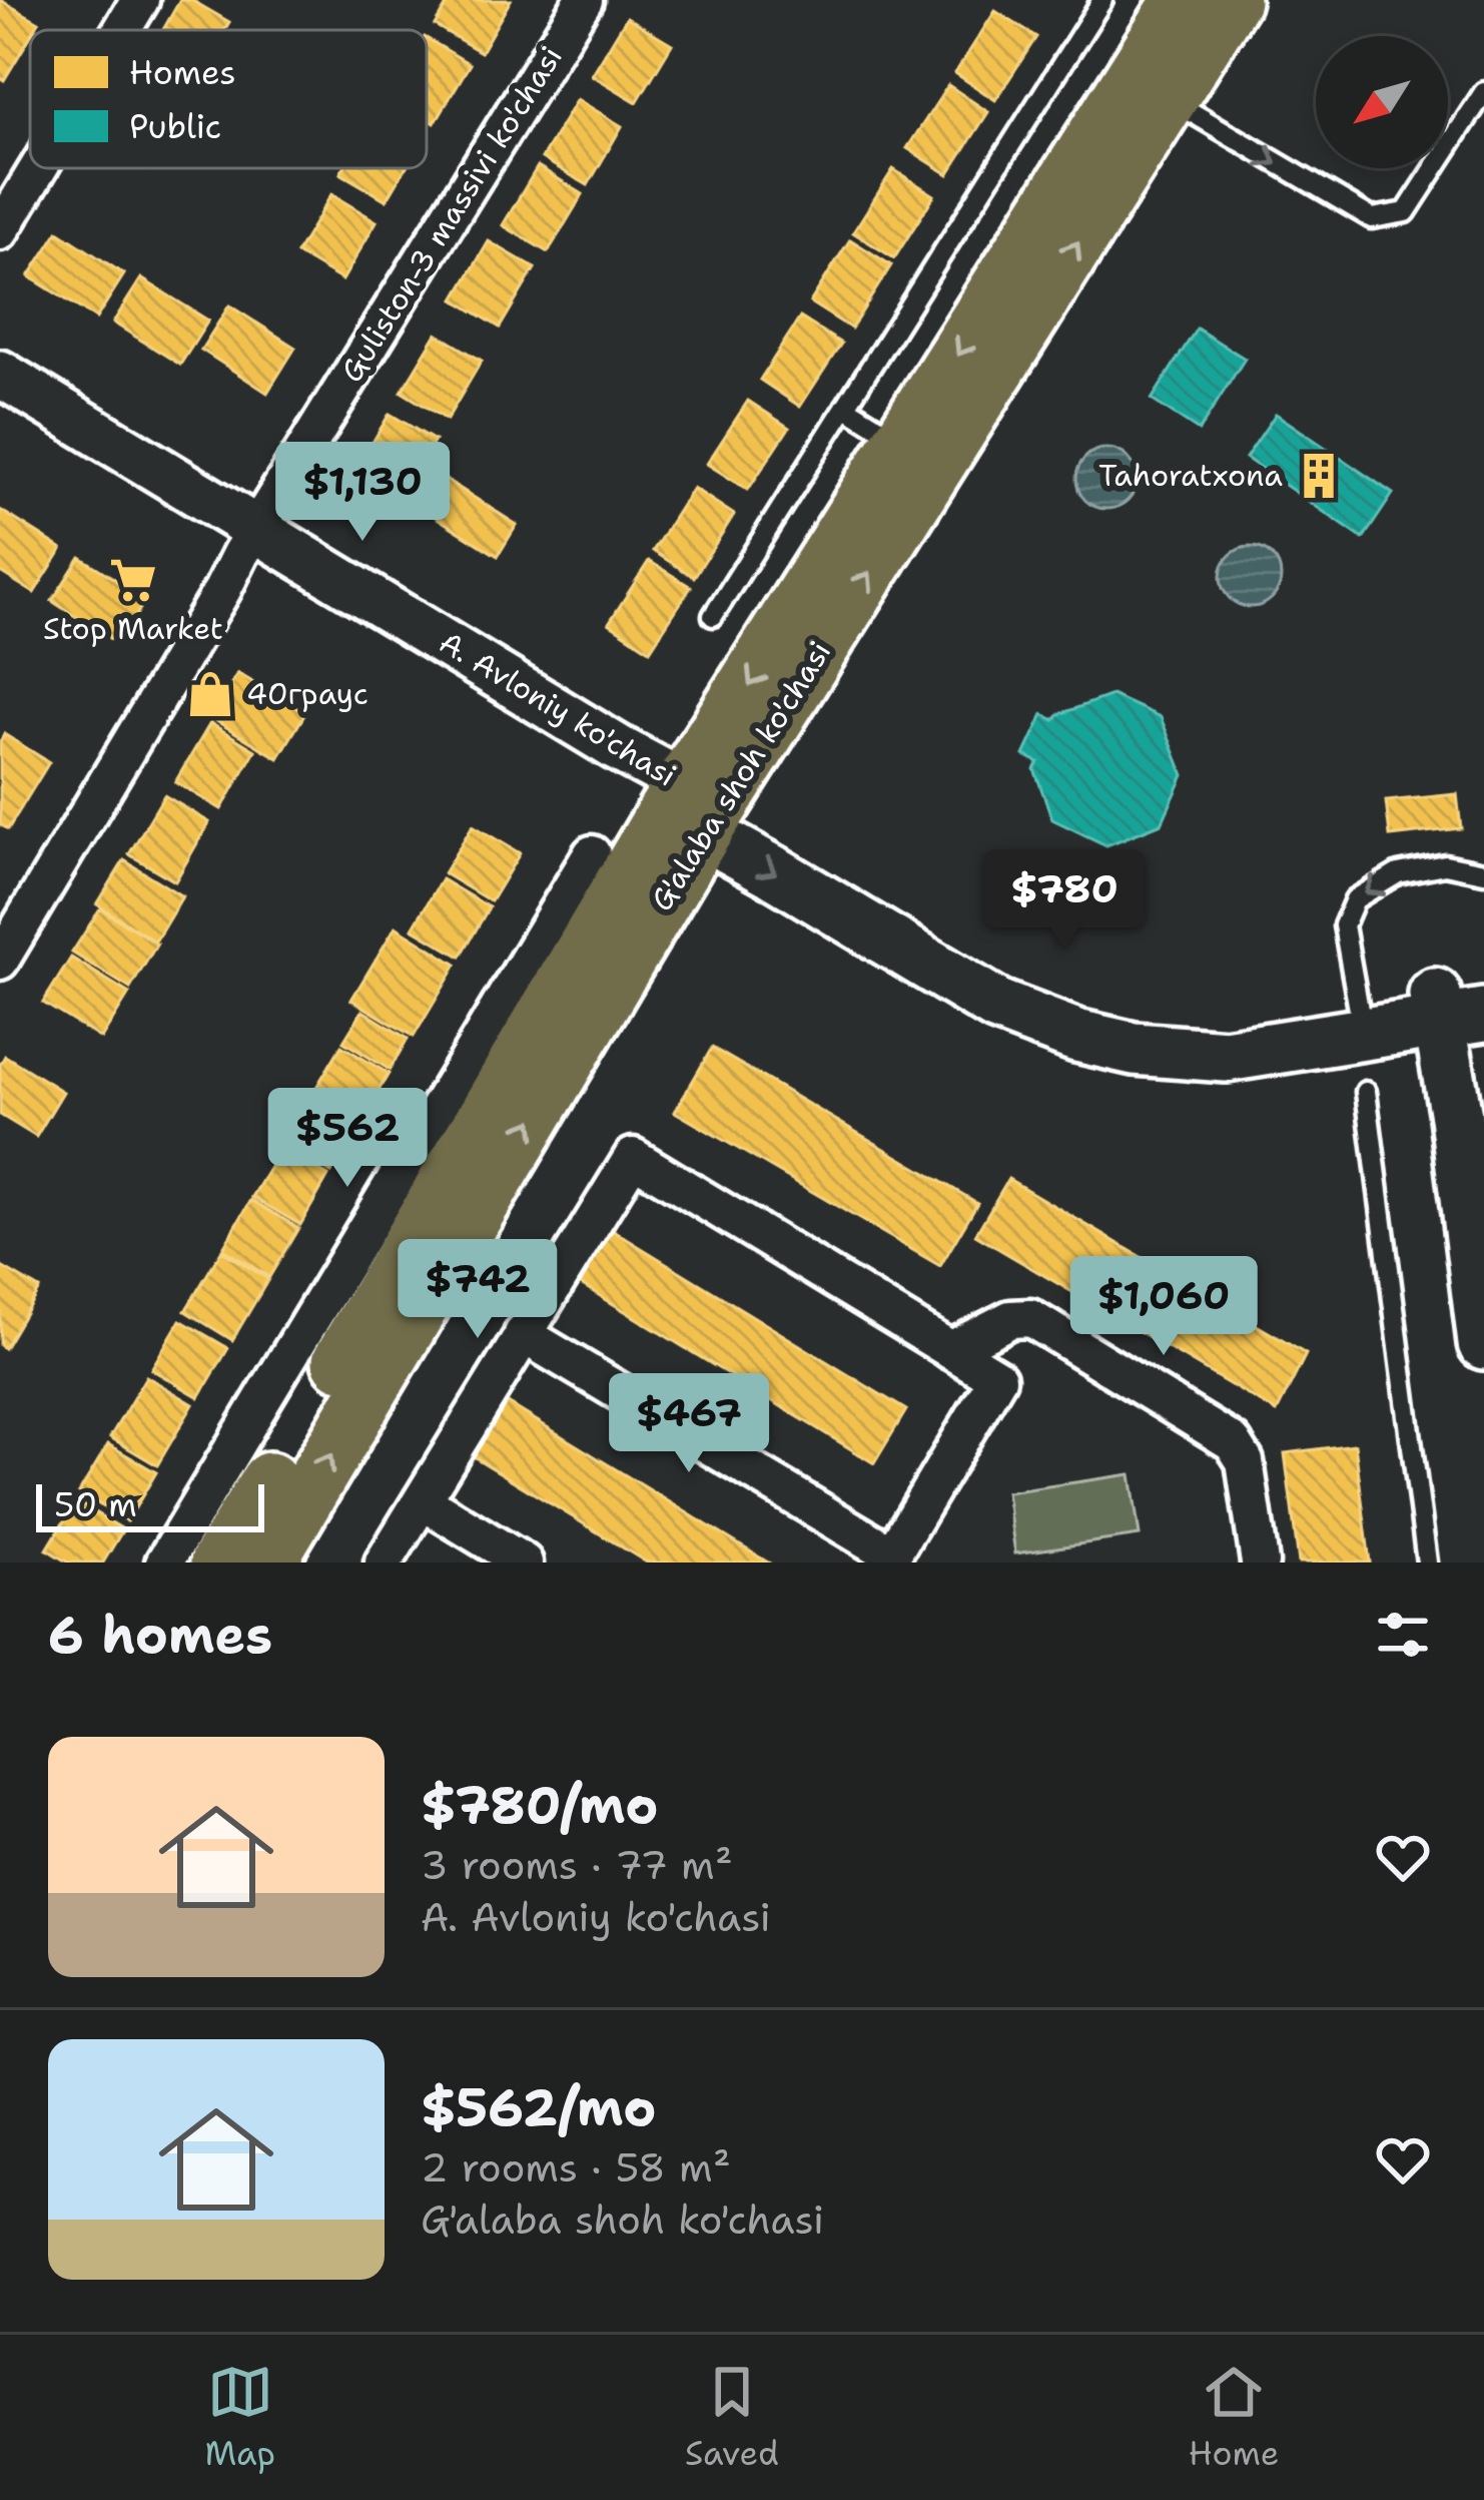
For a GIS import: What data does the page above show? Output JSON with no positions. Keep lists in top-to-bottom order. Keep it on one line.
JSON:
{"streets":{"main road":["A. Avloniy ko'chasi","G'alaba shoh ko'chasi"],"street":["Guliston-3 massivi ko'chasi"]},"crossings":[["Guliston-3 massivi ko'chasi","A. Avloniy ko'chasi"],["A. Avloniy ko'chasi","G'alaba shoh ko'chasi"]],"places":{"building":["Tahoratxona"],"supermarket":["Stop Market"],"shop":["40граус"]},"legend":["Homes","Public"],"scale_bar":"50 m","north":"bottom left","page":{"price":["$1,130","$780","$562","$742","$1,060","$467"],"scale":"50 m","heading":"6 homes","list":[{"name":"$780/mo","note":"3 rooms · 77 m² · A. Avloniy ko'chasi"},{"name":"$562/mo","note":"2 rooms · 58 m² · G'alaba shoh ko'chasi"}],"tabs":["Map","Saved","Home"]}}
